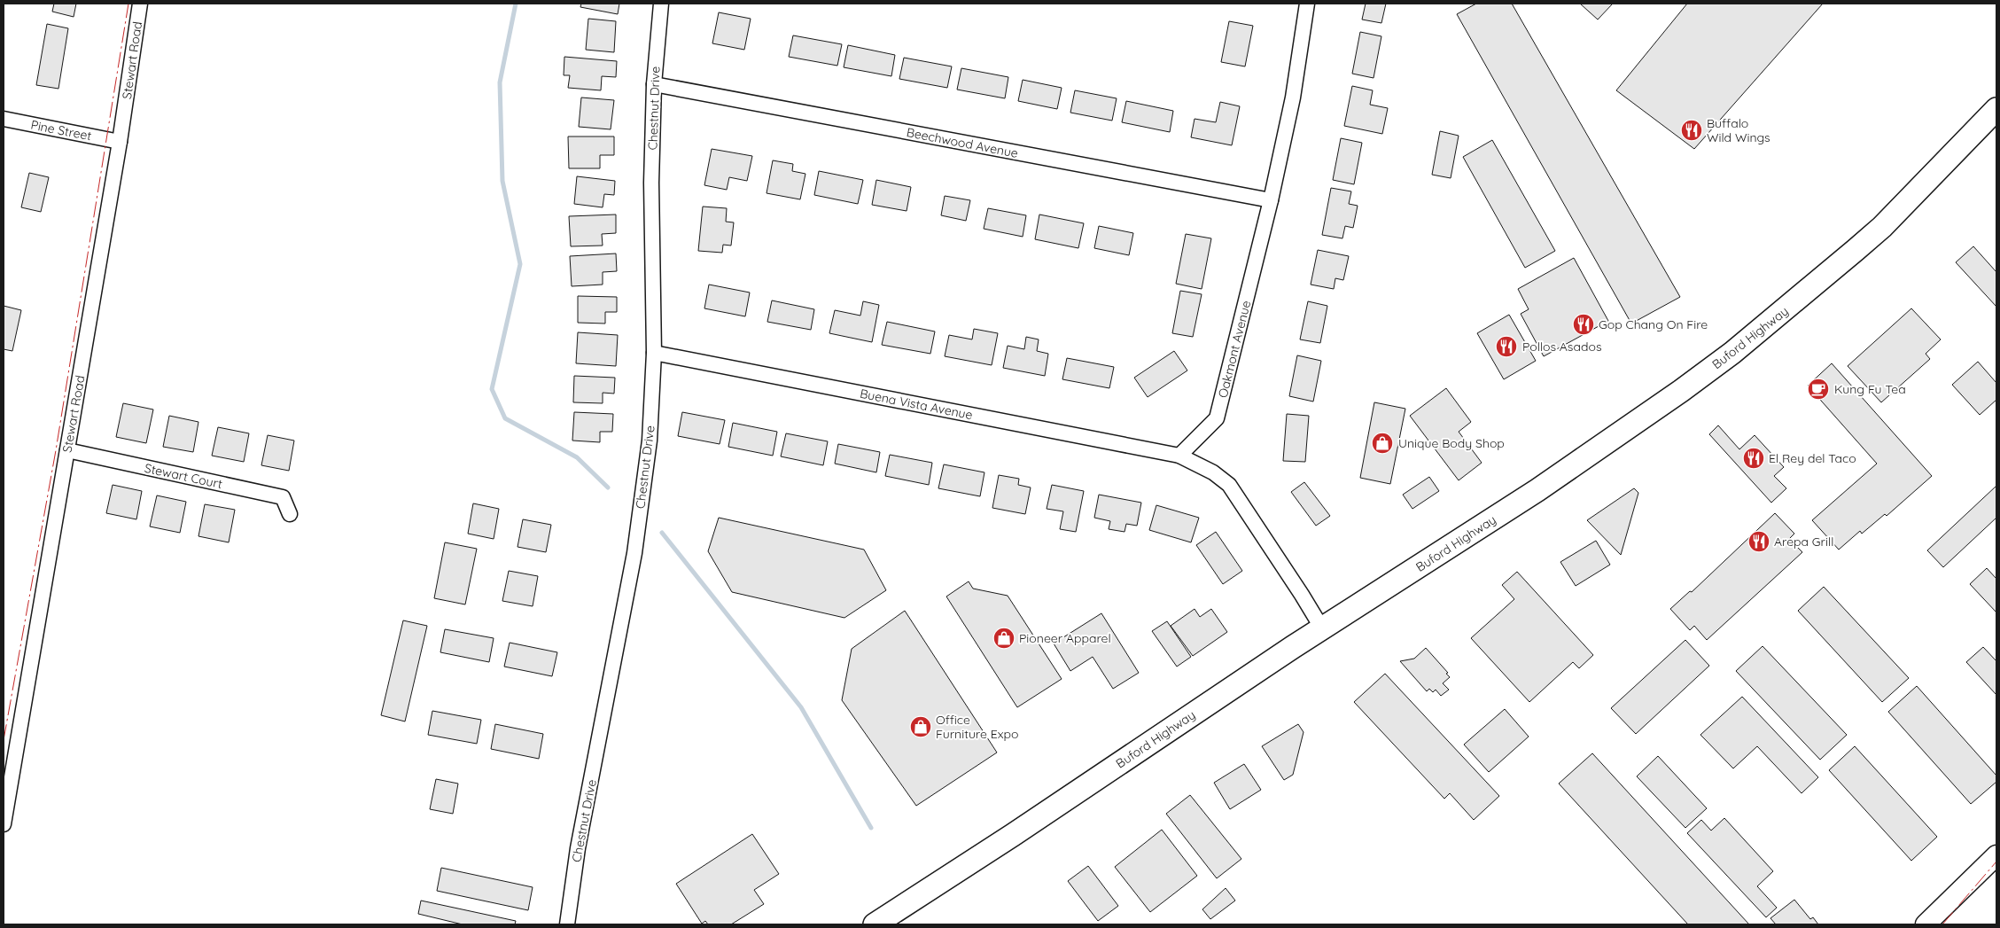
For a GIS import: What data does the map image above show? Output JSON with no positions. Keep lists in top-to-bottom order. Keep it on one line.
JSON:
{"streets":{"main road":["Buford Highway"],"street":["Stewart Road","Chestnut Drive","Pine Street","Beechwood Avenue","Oakmont Avenue","Buena Vista Avenue","Stewart Court"]},"crossings":[["Stewart Road","Pine Street"],["Stewart Road","Stewart Court"],["Chestnut Drive","Beechwood Avenue"],["Chestnut Drive","Buena Vista Avenue"],["Beechwood Avenue","Oakmont Avenue"],["Oakmont Avenue","Buena Vista Avenue"]],"places":{"restaurant":["Buffalo Wild Wings","Gop Chang On Fire","Pollos Asados","El Rey del Taco","Arepa Grill"],"cafe":["Kung Fu Tea"],"shop":["Unique Body Shop","Pioneer Apparel","Office Furniture Expo"]}}
